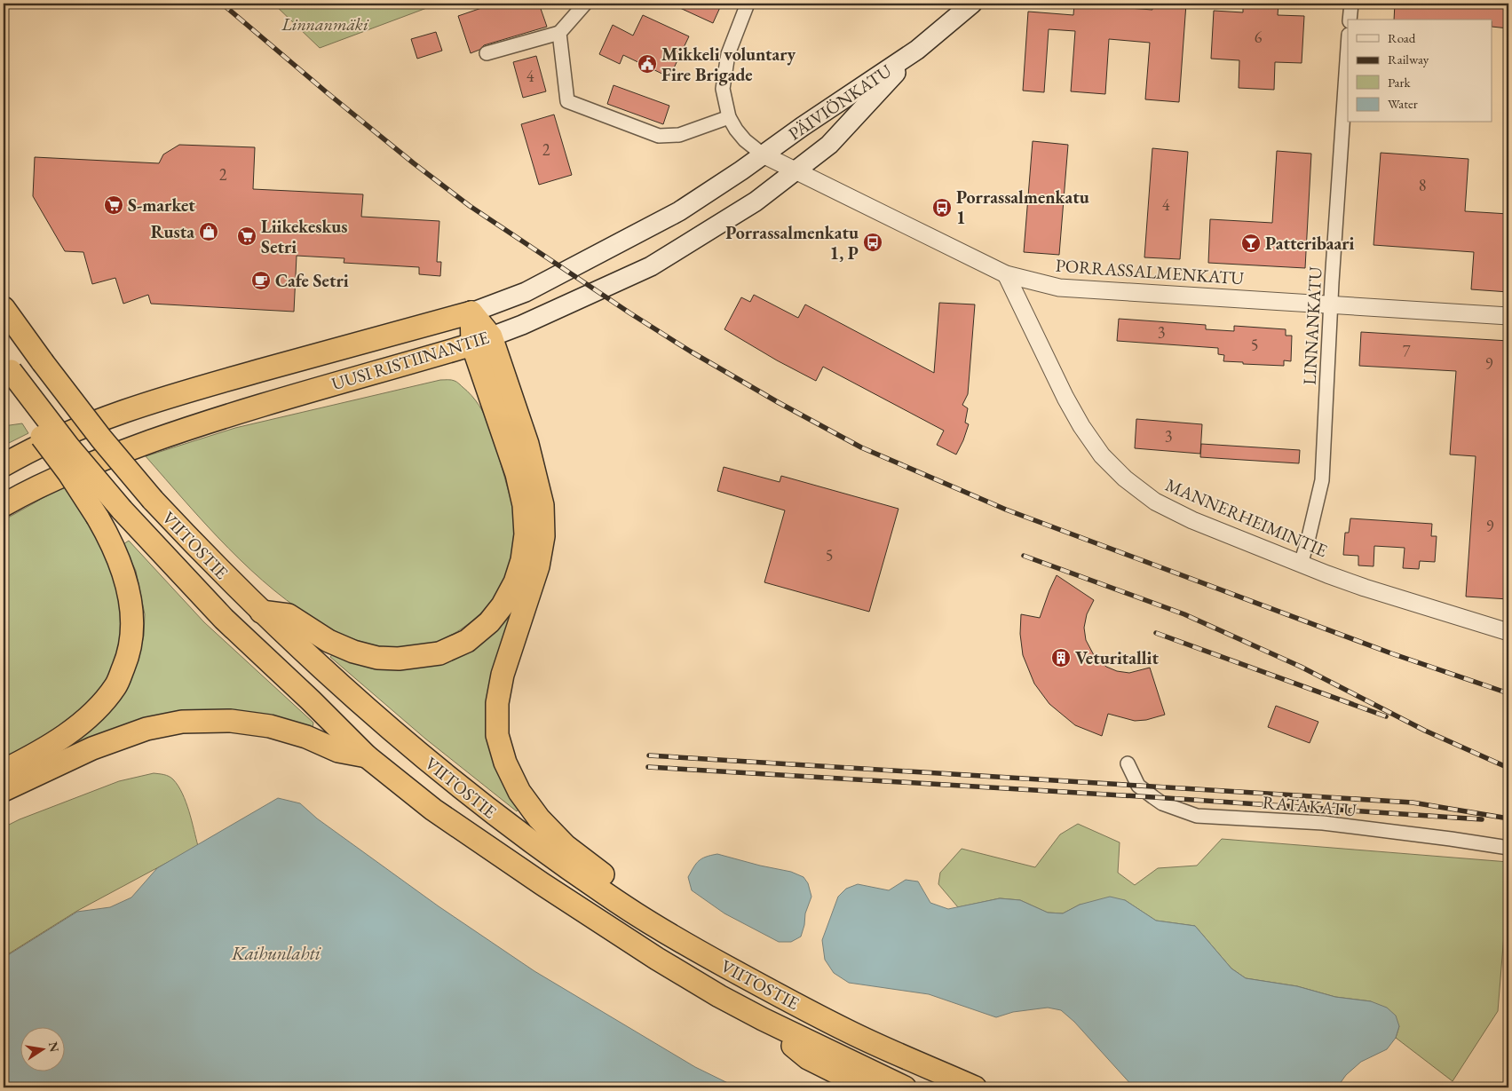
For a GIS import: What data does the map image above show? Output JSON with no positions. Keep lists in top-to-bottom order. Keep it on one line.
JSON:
{"streets":{"highway":["UUSI RISTIINANTIE","VIITOSTIE"],"main road":["PÄIVIÖNKATU"],"street":["PORRASSALMENKATU","LINNANKATU","MANNERHEIMINTIE","RATAKATU"]},"crossings":[["PÄIVIÖNKATU","PORRASSALMENKATU"],["PÄIVIÖNKATU","UUSI RISTIINANTIE"],["PORRASSALMENKATU","LINNANKATU"],["PORRASSALMENKATU","UUSI RISTIINANTIE"],["PORRASSALMENKATU","MANNERHEIMINTIE"],["LINNANKATU","MANNERHEIMINTIE"]],"water":["Kaihunlahti"],"parks":["Linnanmäki"],"places":{"public building":["Mikkeli voluntary Fire Brigade"],"supermarket":["S-market","Liikekeskus Setri"],"bus stop":["Porrassalmenkatu 1","Porrassalmenkatu 1, P"],"shop":["Rusta"],"bar":["Patteribaari"],"cafe":["Cafe Setri"],"building":["Veturitallit"]},"house_numbers":["6","4","2","2","8","4","3","5","7","9","3","9","5"],"legend":["Road","Railway","Park","Water"],"north":"right"}
